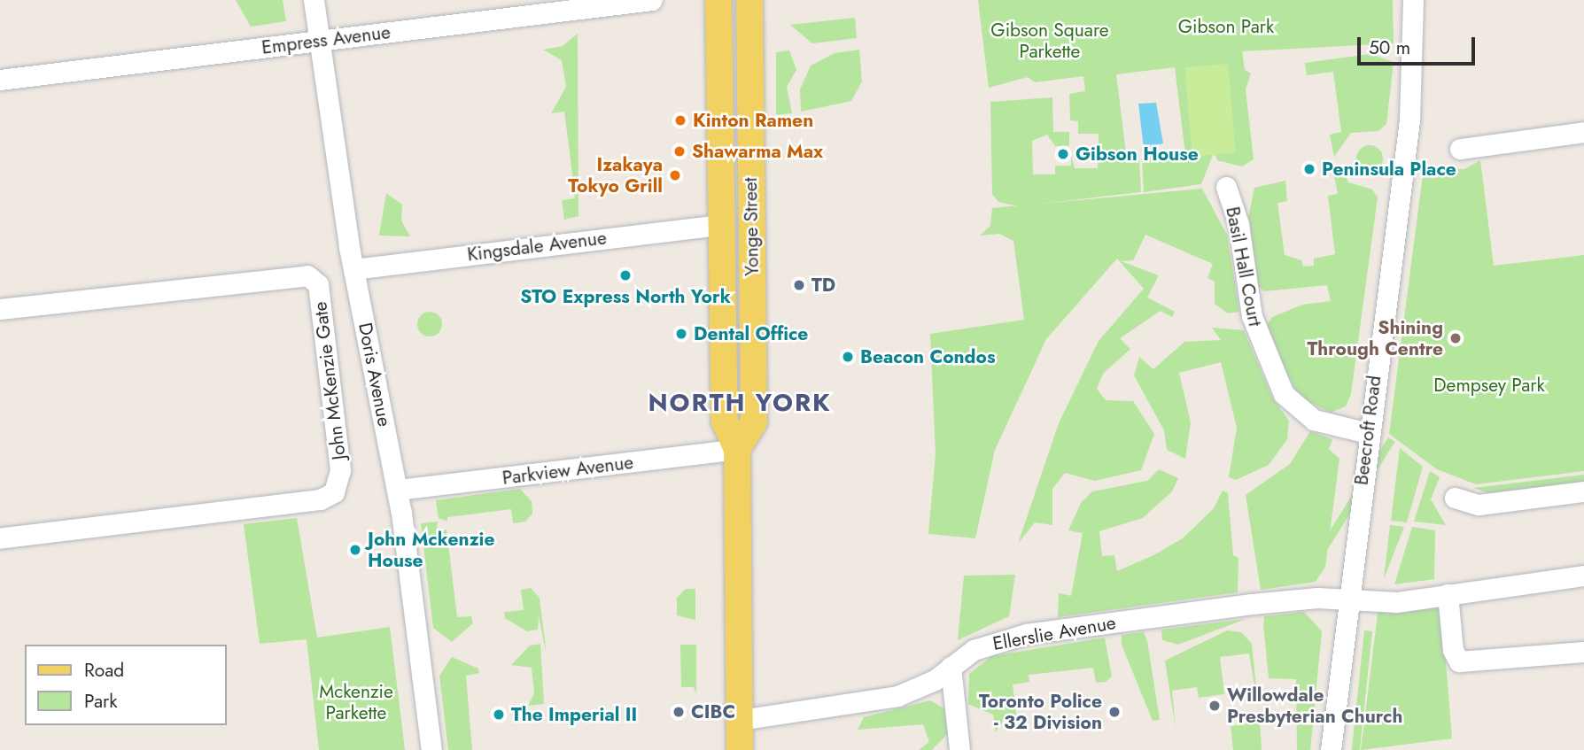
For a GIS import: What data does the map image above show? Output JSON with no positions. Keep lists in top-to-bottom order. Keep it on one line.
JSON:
{"streets":{"main road":["Yonge Street"],"street":["Empress Avenue","Kingsdale Avenue","Basil Hall Court","Doris Avenue","John McKenzie Gate","Beecroft Road","Parkview Avenue","Ellerslie Avenue"]},"crossings":[["Empress Avenue","Doris Avenue"],["Yonge Street","Kingsdale Avenue"],["Yonge Street","Parkview Avenue"],["Yonge Street","Ellerslie Avenue"],["Kingsdale Avenue","Doris Avenue"],["Basil Hall Court","Beecroft Road"],["Doris Avenue","Parkview Avenue"],["Beecroft Road","Ellerslie Avenue"]],"districts":["NORTH YORK"],"parks":["Gibson Park","Gibson Square Parkette","Dempsey Park","Mckenzie Parkette"],"places":["Kinton Ramen","Shawarma Max","Gibson House","Peninsula Place","Izakaya Tokyo Grill","STO Express North York","TD","Dental Office","Shining Through Centre","Beacon Condos","John Mckenzie House","Willowdale Presbyterian Church","CIBC","Toronto Police - 32 Division","The Imperial II"],"legend":["Road","Park"],"scale_bar":"50 m"}
